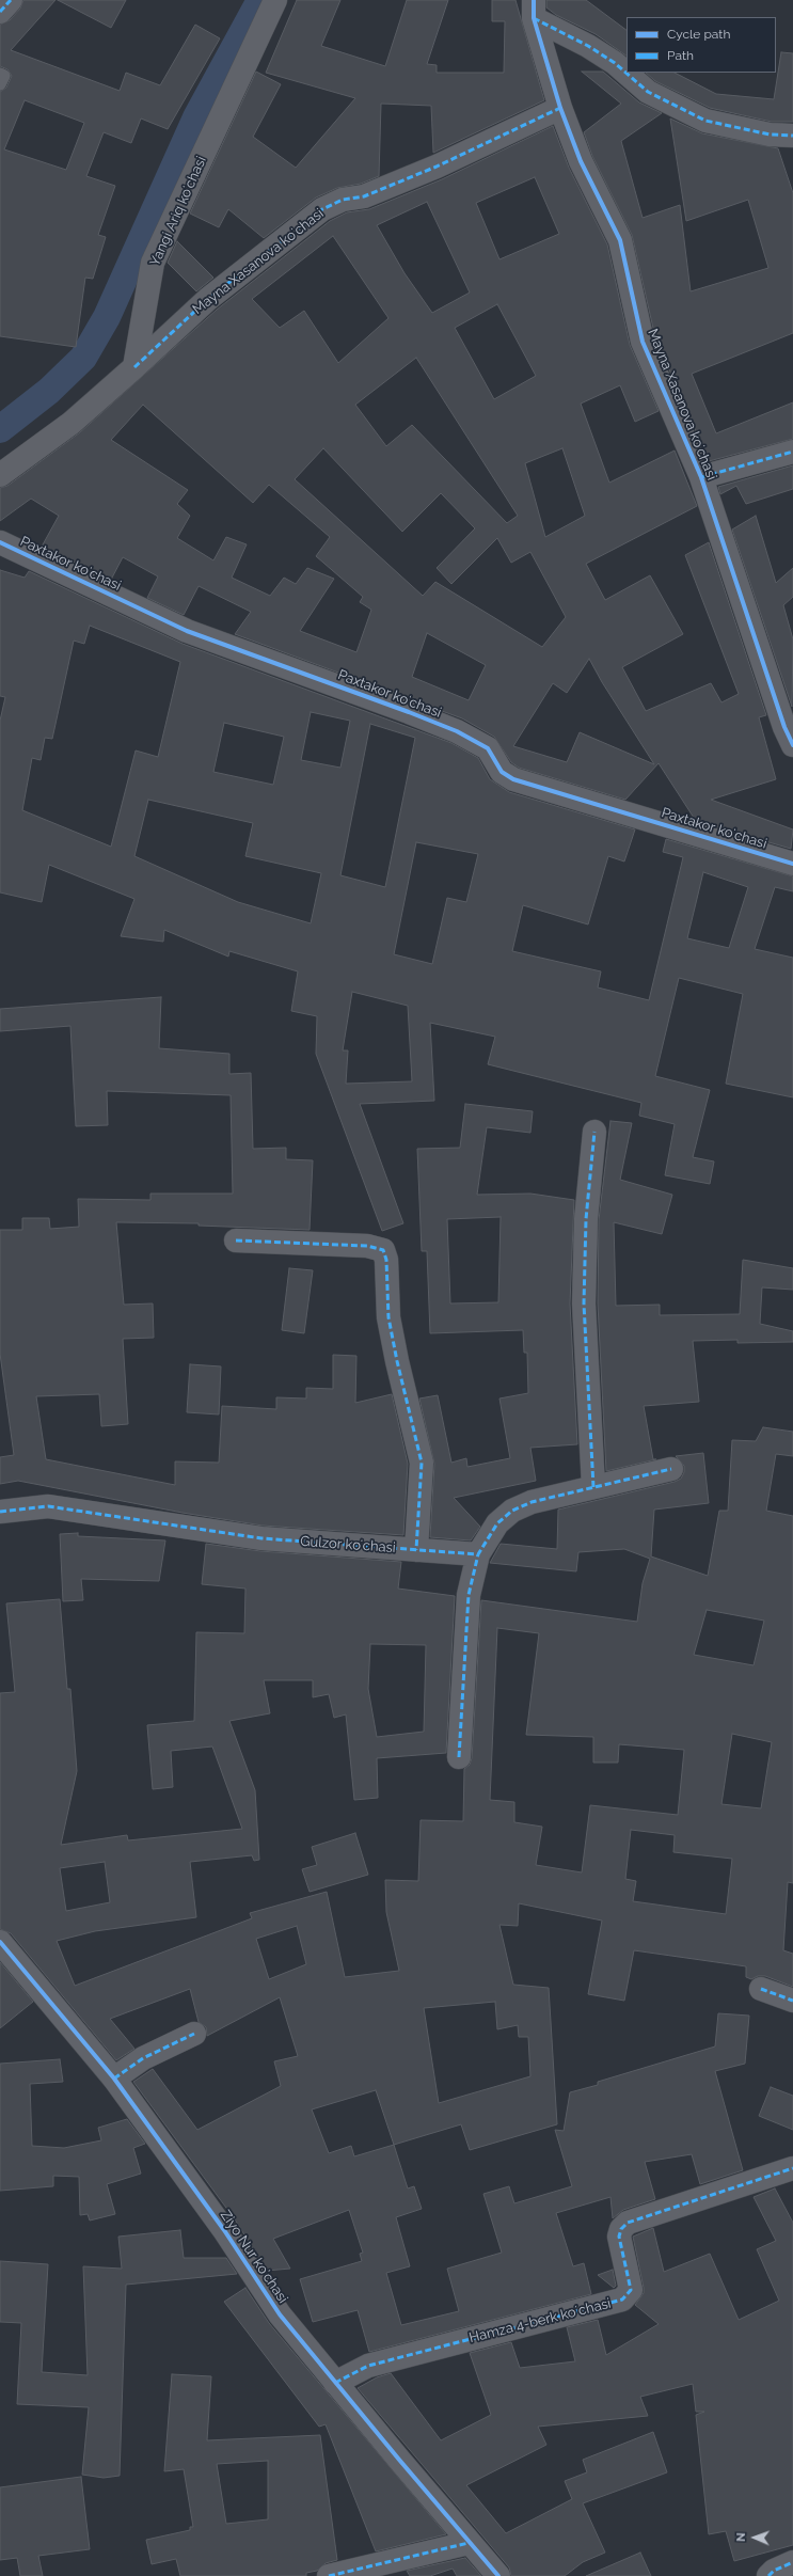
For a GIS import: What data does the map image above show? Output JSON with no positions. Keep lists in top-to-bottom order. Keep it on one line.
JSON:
{"streets":{"street":["Yangi Ariq koʻchasi","Mayna Xasanova koʻchasi","Paxtakor koʻchasi","Gulzor koʻchasi","Ziyo Nur koʻchasi","Hamza 4-berk koʼchasi"]},"crossings":[["Yangi Ariq koʻchasi","Mayna Xasanova koʻchasi"],["Ziyo Nur koʻchasi","Hamza 4-berk koʼchasi"]],"legend":["Cycle path","Path"],"north":"left"}
